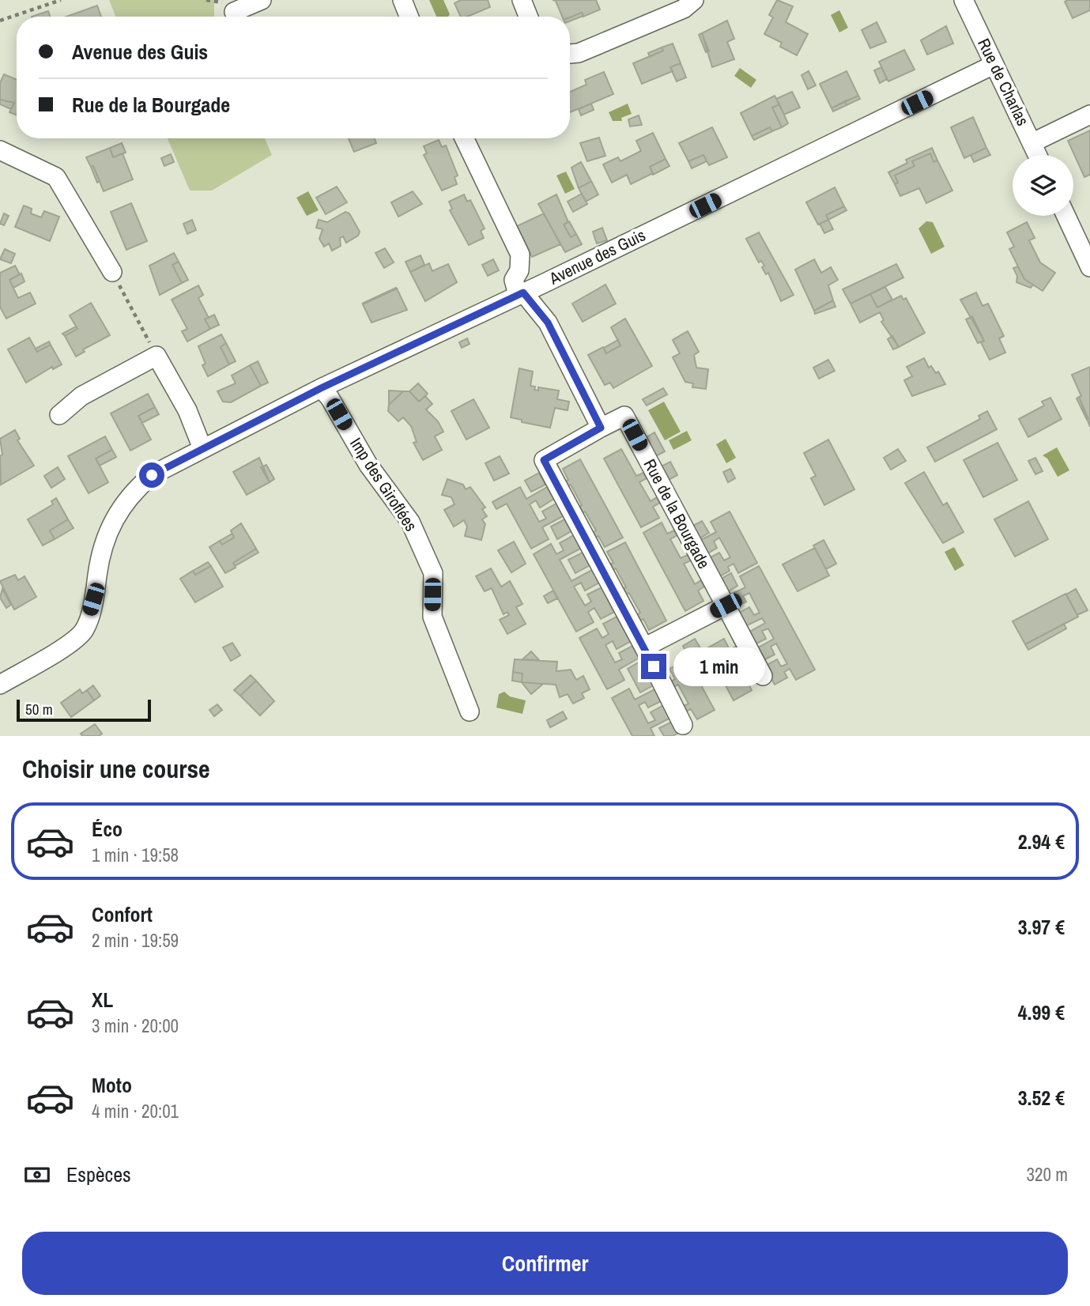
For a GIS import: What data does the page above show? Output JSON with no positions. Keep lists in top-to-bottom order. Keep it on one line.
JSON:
{"streets":{"street":["Rue de Charlas","Avenue des Guis","Imp des Giroflées","Rue de la Bourgade"]},"crossings":[["Rue de Charlas","Avenue des Guis"],["Avenue des Guis","Imp des Giroflées"]],"scale_bar":"50 m","page":{"banner":["Avenue des Guis","Rue de la Bourgade"],"bubble":"1 min","scale":"50 m","heading":"Choisir une course","list":[{"name":"Éco","note":"1 min · 19:58","value":"2.94 €"},{"name":"Confort","note":"2 min · 19:59","value":"3.97 €"},{"name":"XL","note":"3 min · 20:00","value":"4.99 €"},{"name":"Moto","note":"4 min · 20:01","value":"3.52 €"}],"pay":["Espèces","320 m"],"buttons":"Confirmer"}}
